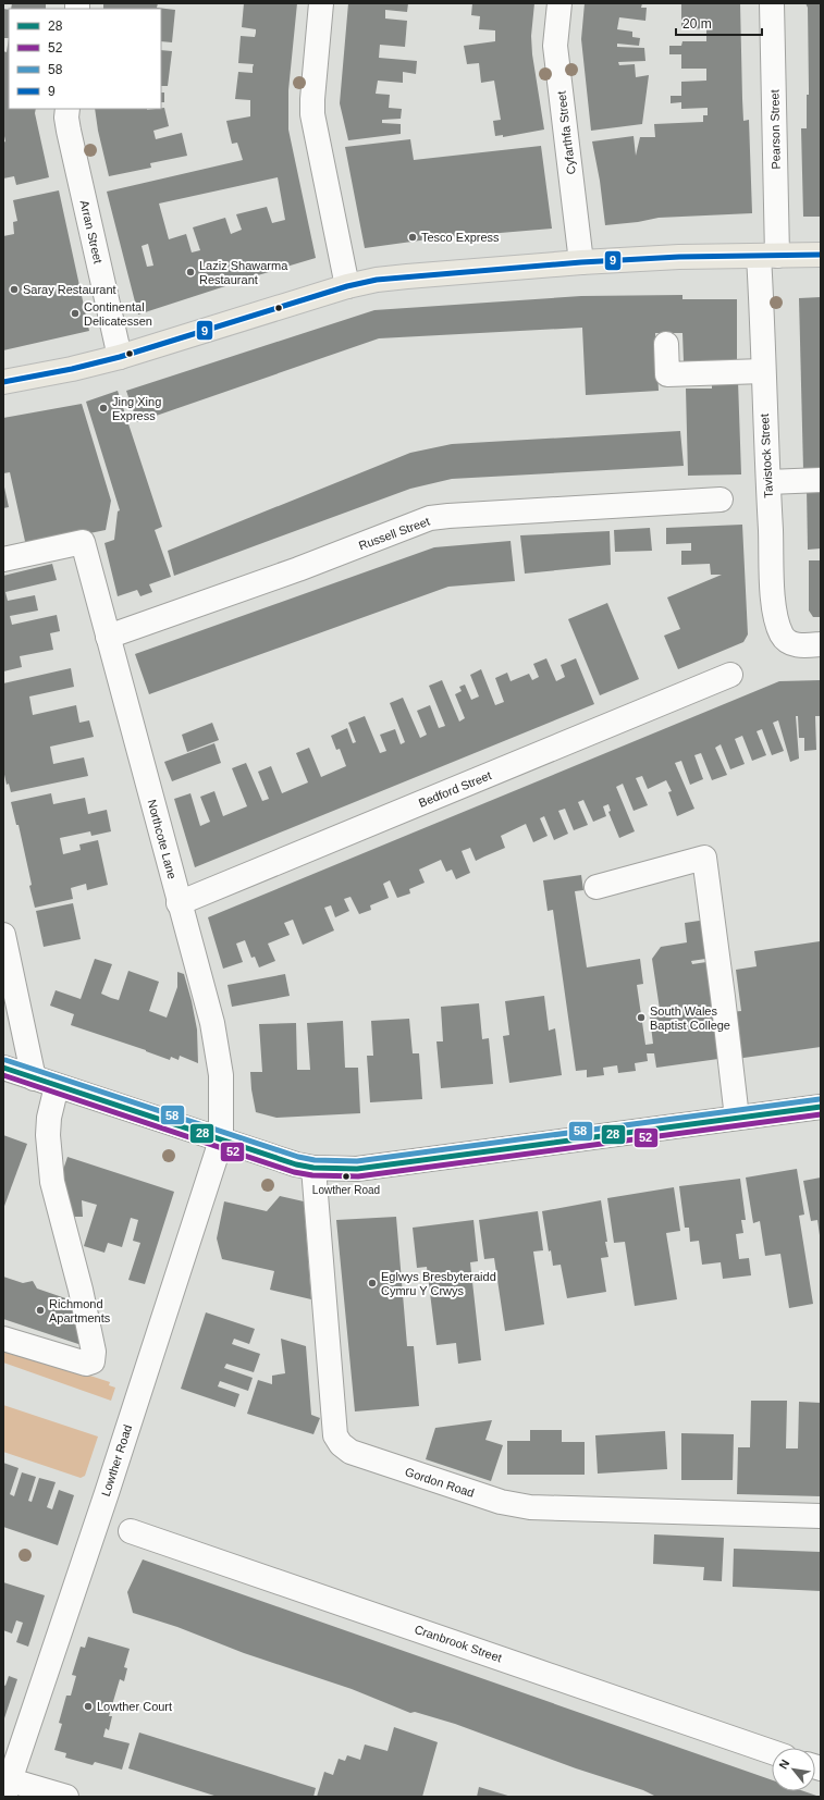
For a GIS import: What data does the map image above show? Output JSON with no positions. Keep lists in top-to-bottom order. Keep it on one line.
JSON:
{"streets":{"street":["Pearson Street","Cyfarthfa Street","Arran Street","Tavistock Street","Russell Street","Bedford Street","Northcote Lane","Lowther Road","Gordon Road","Cranbrook Street"]},"crossings":[["Pearson Street","Tavistock Street"],["Russell Street","Northcote Lane"],["Bedford Street","Northcote Lane"],["Northcote Lane","Lowther Road"]],"places":["Tesco Express","Laziz Shawarma Restaurant","Saray Restaurant","Continental Delicatessen","Jing Xing Express","South Wales Baptist College","Lowther Road","Eglwys Bresbyteraidd Cymru Y Crwys","Richmond Apartments","Lowther Court"],"lines":["transit line 9","transit line 58","transit line 28","transit line 52"],"legend":["28","52","58","9"],"scale_bar":"20 m","north":"top left"}
